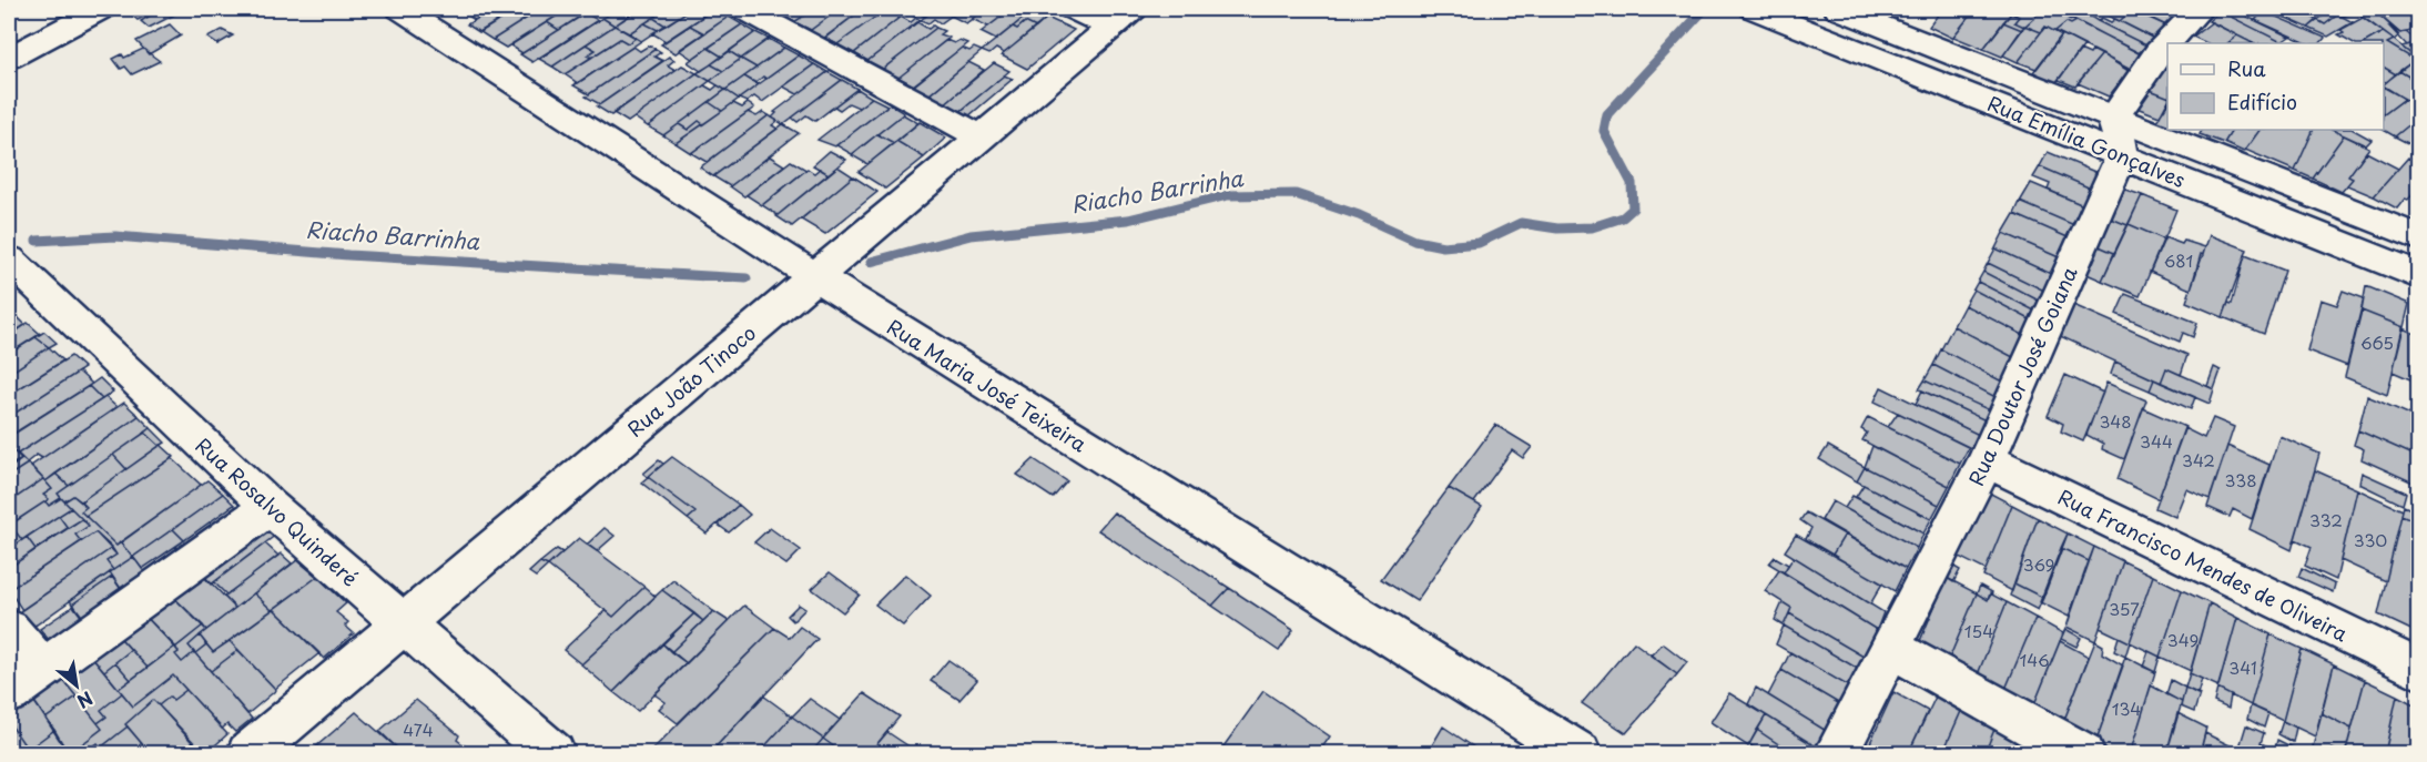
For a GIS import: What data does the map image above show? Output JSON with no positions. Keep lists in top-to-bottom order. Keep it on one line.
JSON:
{"streets":{"street":["Rua Emília Gonçalves","Rua Doutor José Goiana","Rua João Tinoco","Rua Maria José Teixeira","Rua Rosalvo Quinderé","Rua Francisco Mendes de Oliveira"]},"crossings":[["Rua Emília Gonçalves","Rua Doutor José Goiana"],["Rua Doutor José Goiana","Rua Francisco Mendes de Oliveira"],["Rua João Tinoco","Rua Maria José Teixeira"],["Rua João Tinoco","Rua Rosalvo Quinderé"]],"water":["Riacho Barrinha"],"house_numbers":["681","665","348","344","342","338","332","330","369","357","154","349","146","341","134","474"],"legend":["Rua","Edifício"],"north":"bottom right"}
